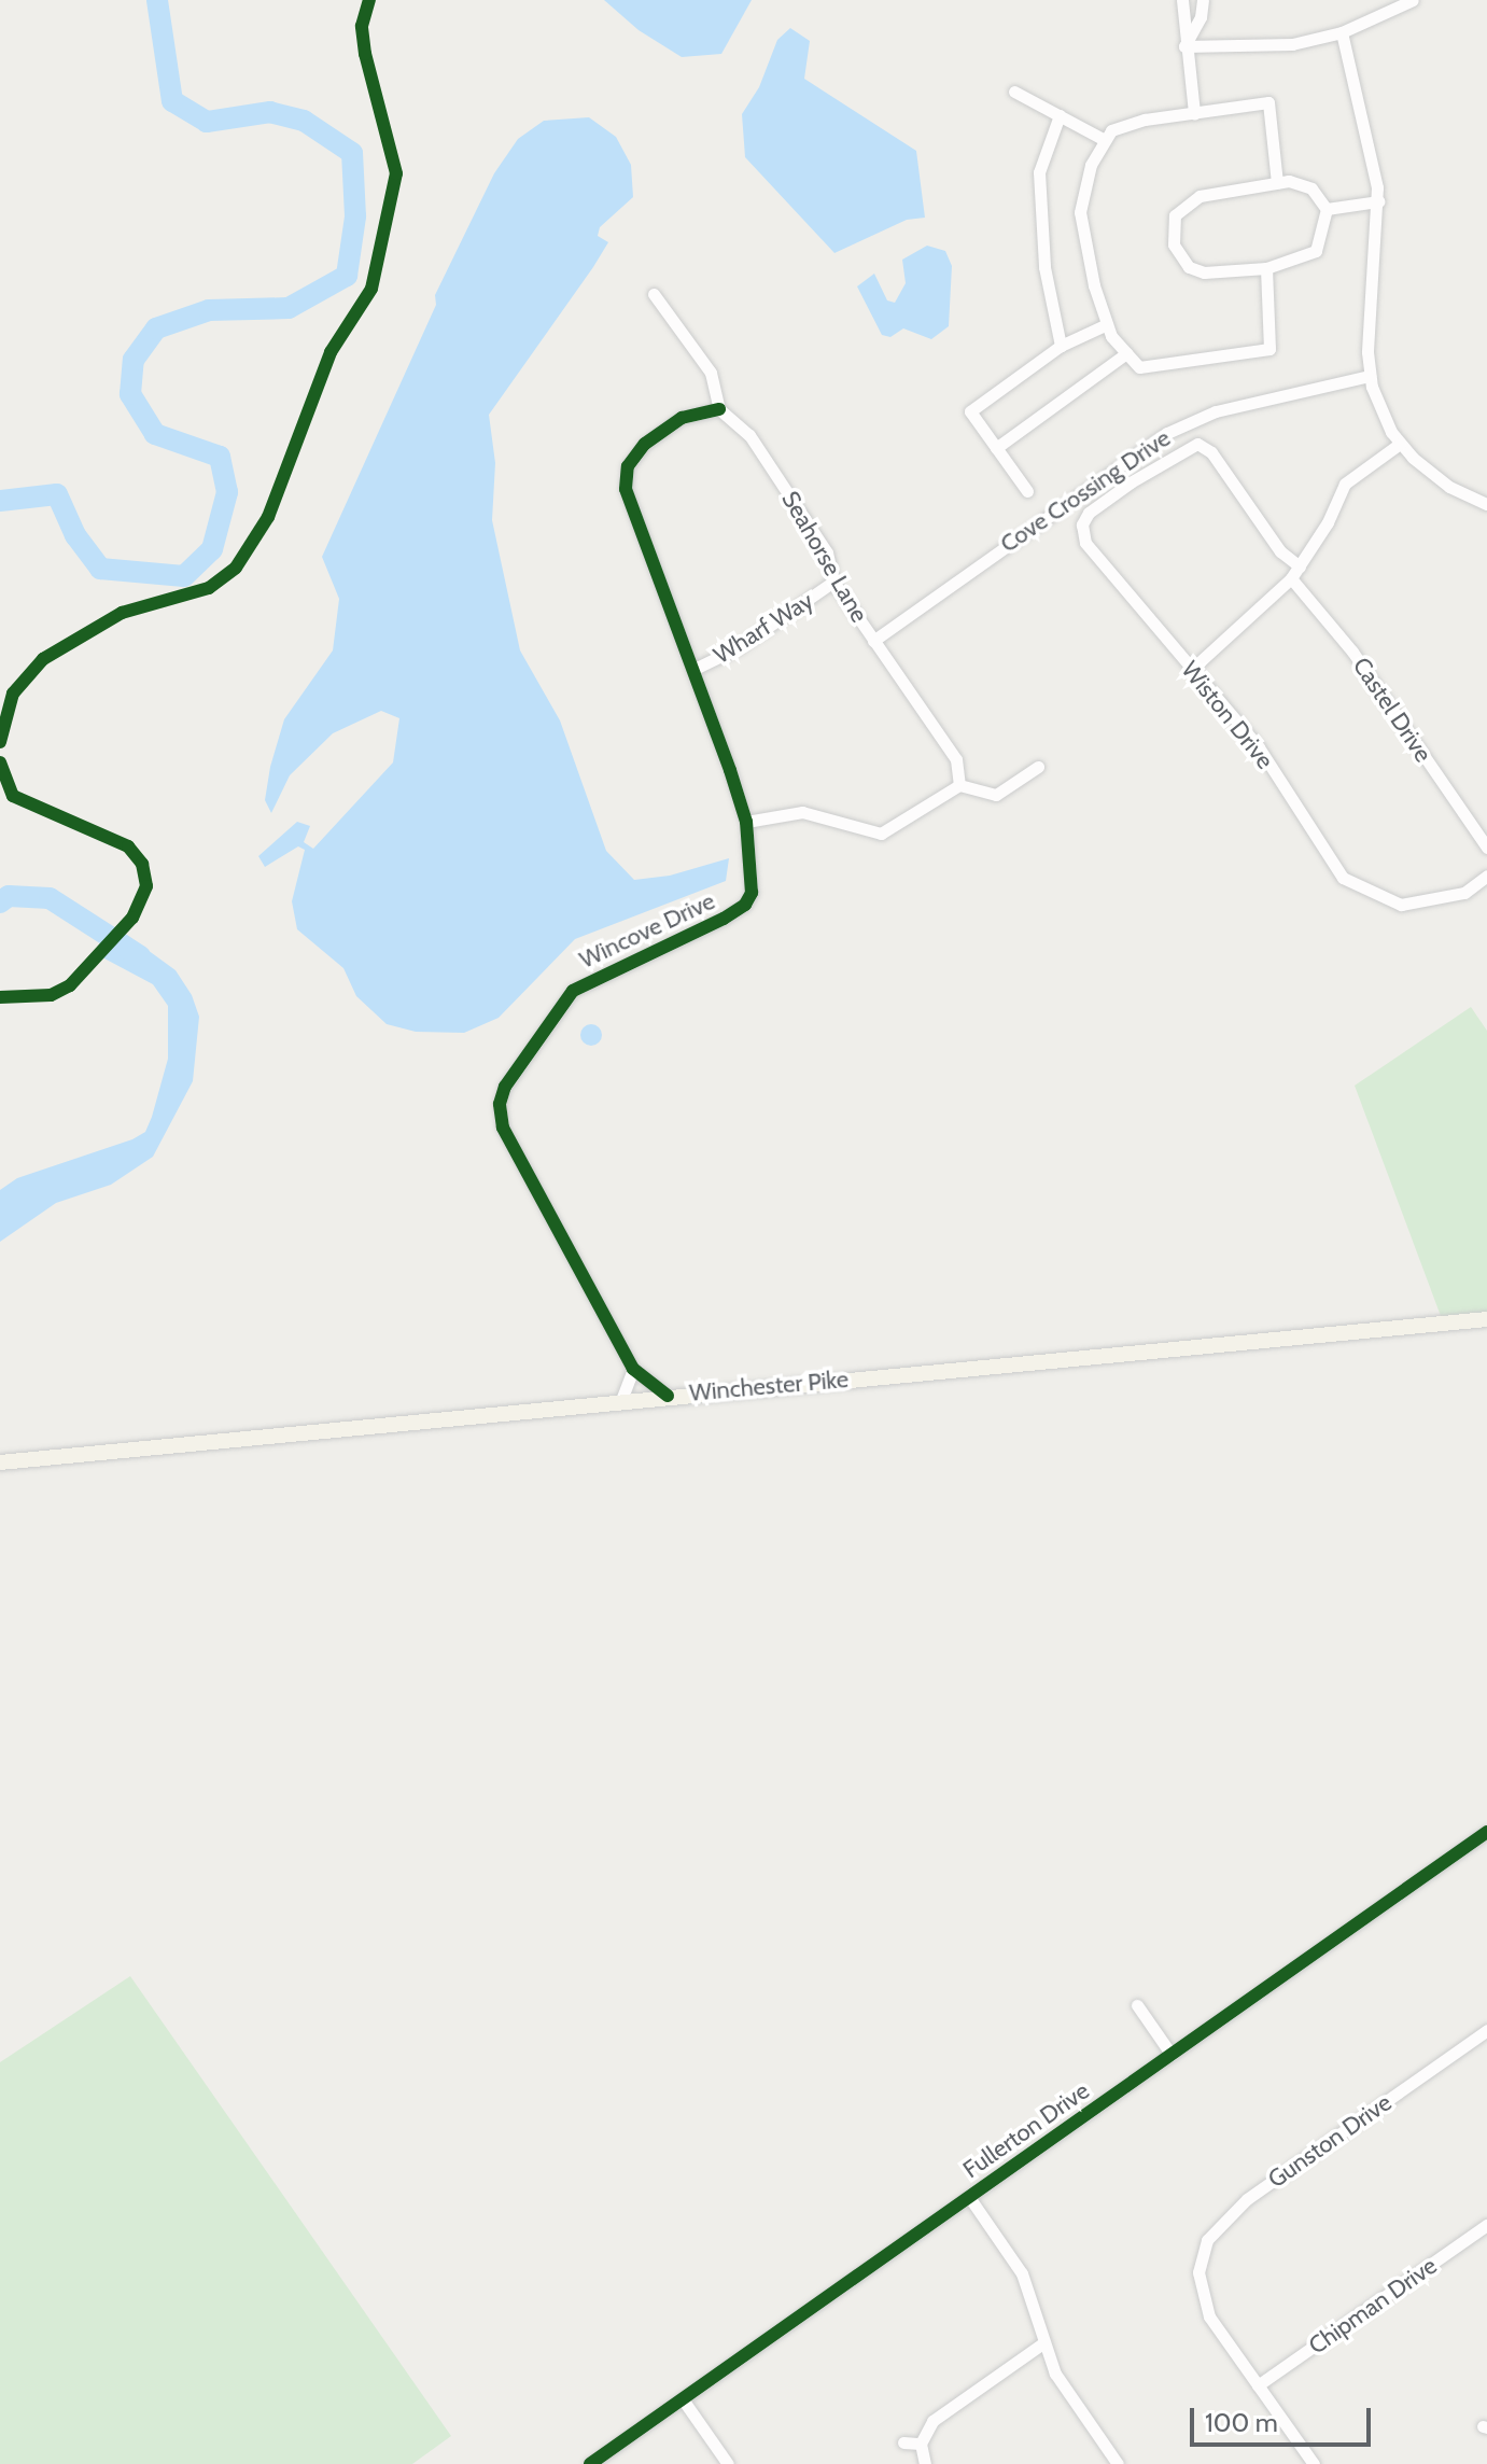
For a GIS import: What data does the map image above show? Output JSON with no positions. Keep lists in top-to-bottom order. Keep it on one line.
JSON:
{"streets":{"main road":["Winchester Pike"],"street":["Cove Crossing Drive","Seahorse Lane","Wharf Way","Castel Drive","Wiston Drive","Wincove Drive","Fullerton Drive","Gunston Drive","Chipman Drive"]},"crossings":[["Cove Crossing Drive","Seahorse Lane"],["Seahorse Lane","Wharf Way"],["Seahorse Lane","Wincove Drive"],["Wharf Way","Wincove Drive"],["Wincove Drive","Winchester Pike"],["Gunston Drive","Chipman Drive"]],"scale_bar":"100 m"}
